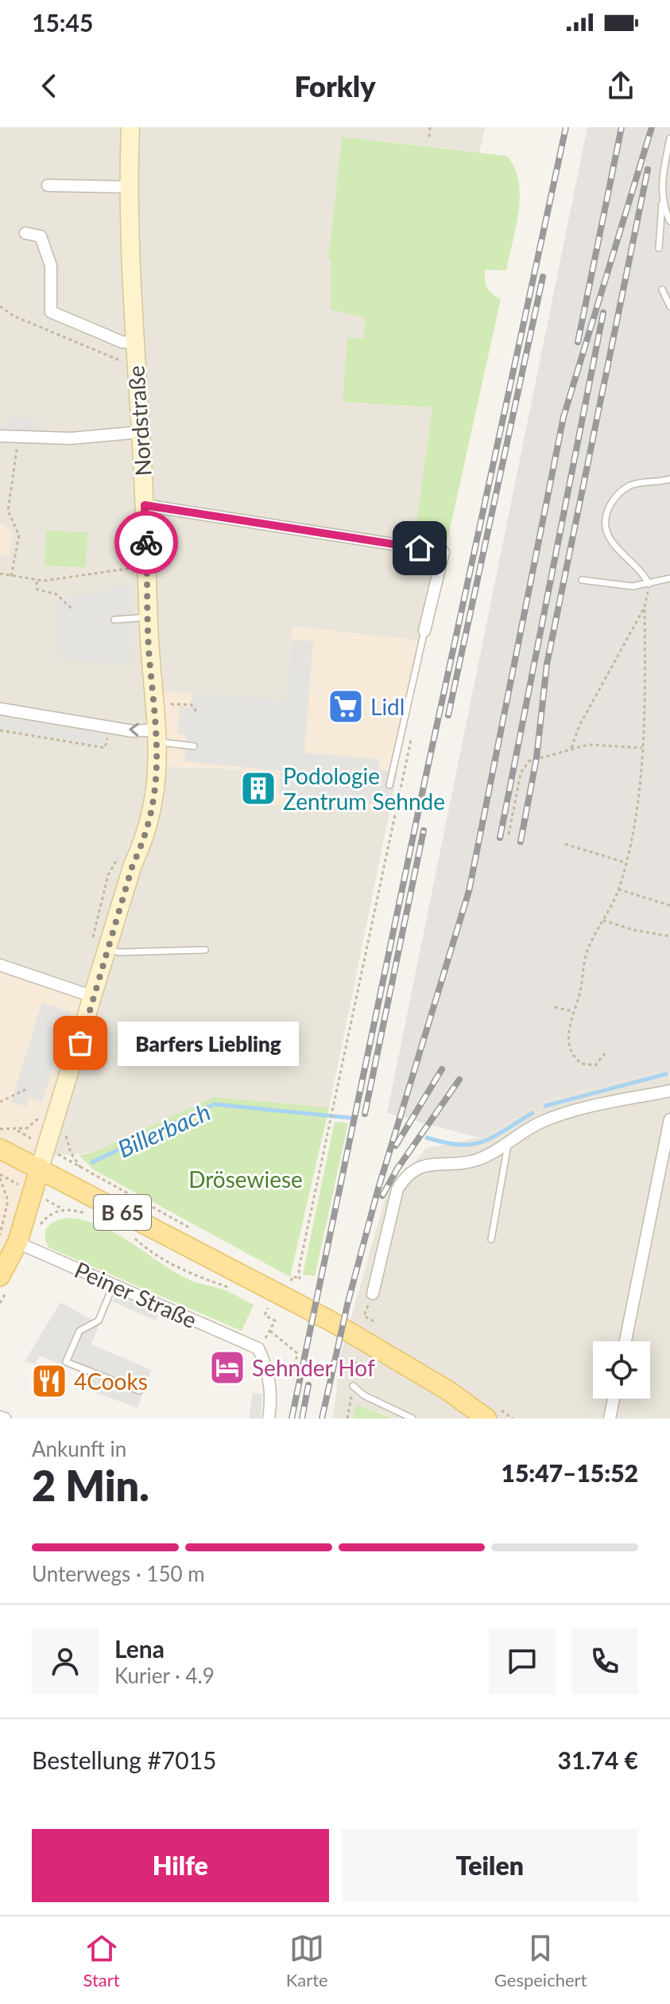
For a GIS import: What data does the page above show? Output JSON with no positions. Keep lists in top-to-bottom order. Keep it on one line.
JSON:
{"streets":{"main road":["Nordstraße","B 65"],"street":["Peiner Straße"]},"crossings":[["Nordstraße","B 65"]],"water":["Billerbach"],"parks":["Drösewiese"],"places":{"supermarket":["Lidl"],"building":["Podologie Zentrum Sehnde"],"other":["Barfers Liebling"],"hotel":["Sehnder Hof"],"restaurant":["4Cooks"]},"page":{"status":"15:45","header":"Forkly","bubble":"Barfers Liebling","heading":["2 Min.","Ankunft in","15:47–15:52"],"panel":["Lena","Kurier · 4.9","Bestellung #7015","31.74 €"],"bar":"Unterwegs · 150 m","buttons":["Hilfe","Teilen"],"tabs":["Start","Karte","Gespeichert"]}}
